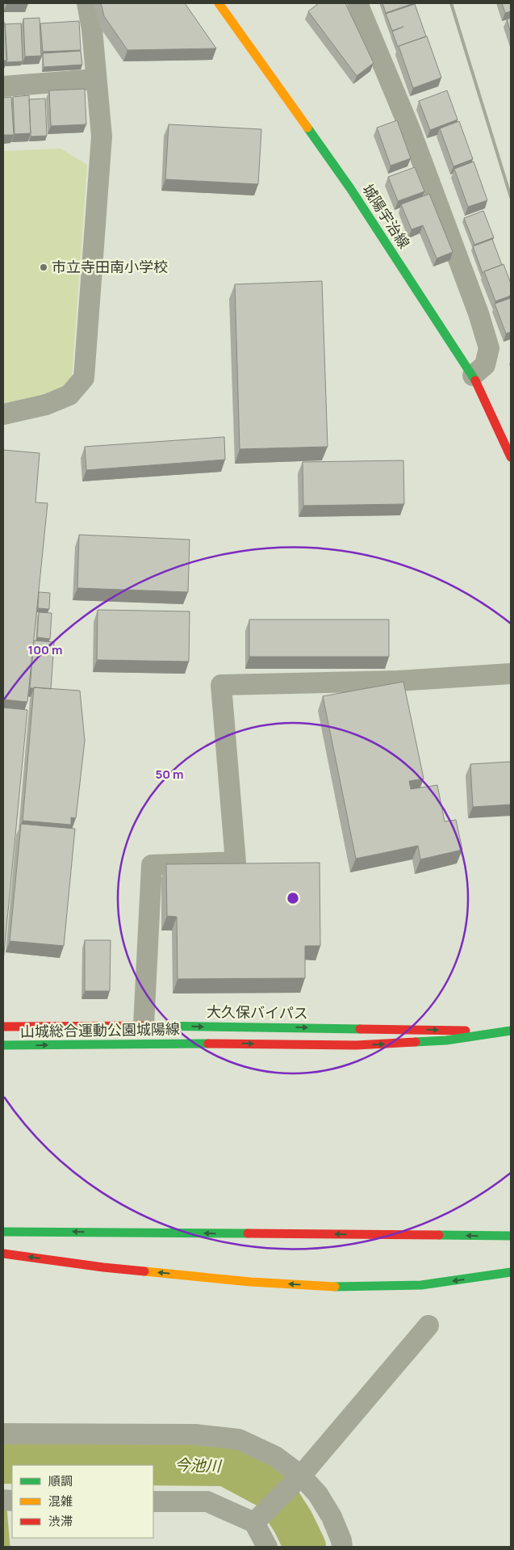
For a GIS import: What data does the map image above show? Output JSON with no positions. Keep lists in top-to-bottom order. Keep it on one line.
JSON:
{"streets":{"main road":["城陽宇治線","大久保バイパス","山城総合運動公園城陽線"]},"crossings":[["大久保バイパス","山城総合運動公園城陽線"]],"one_way":["大久保バイパス","山城総合運動公園城陽線"],"water":["今池川"],"places":["市立寺田南小学校"],"legend":["順調","混雑","渋滞"],"rings":["100 m","50 m"]}
